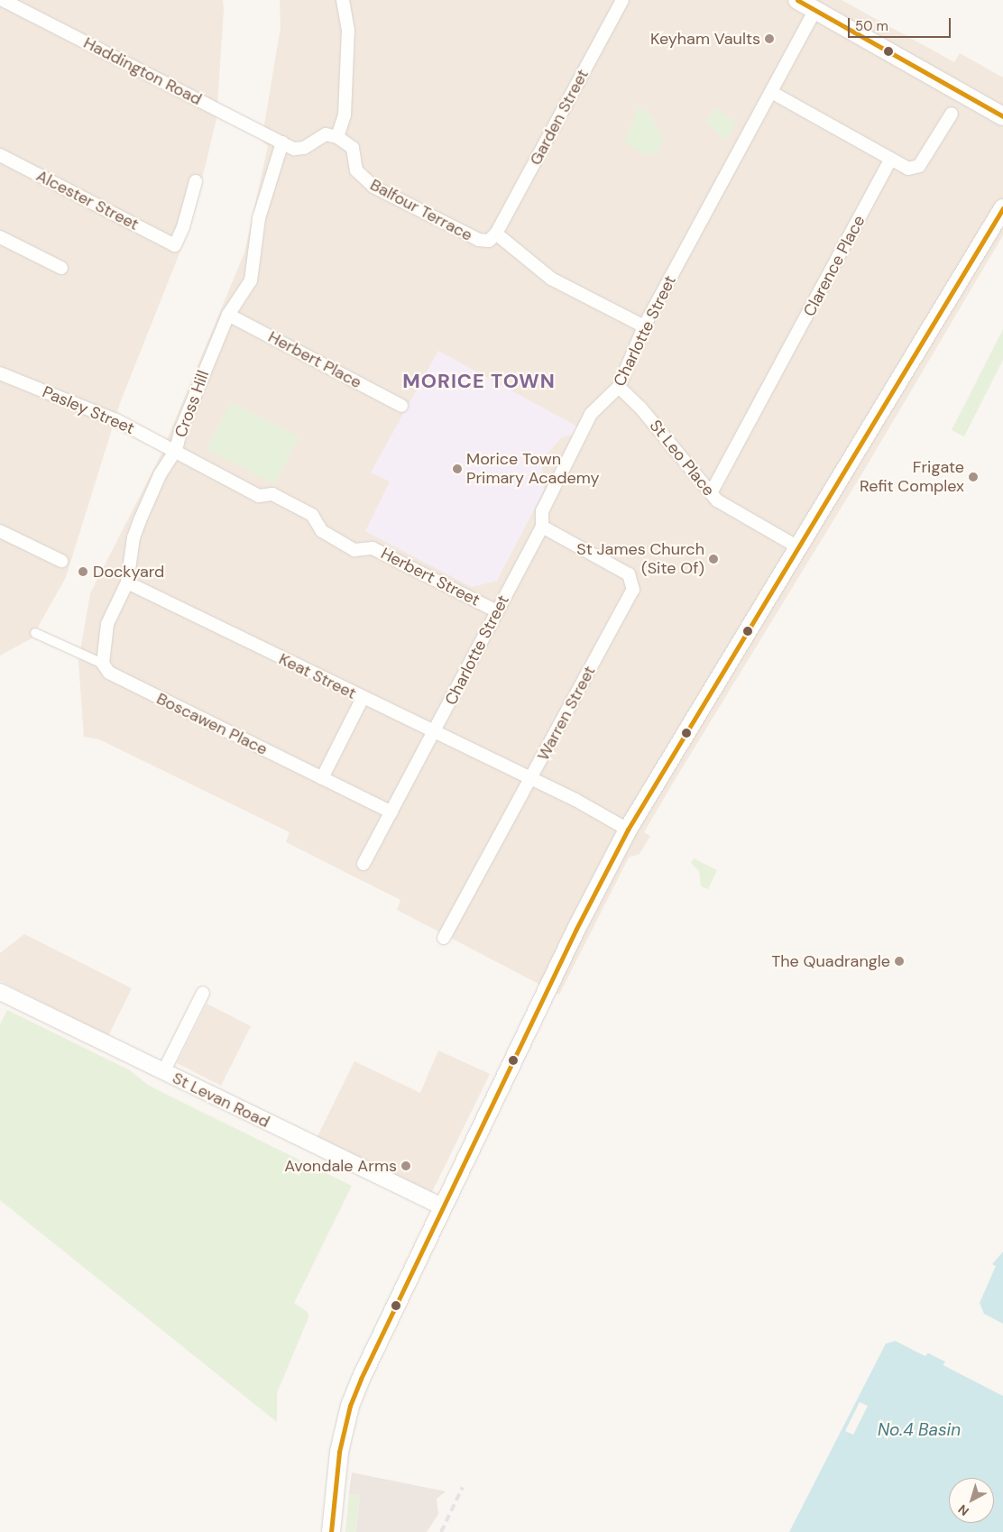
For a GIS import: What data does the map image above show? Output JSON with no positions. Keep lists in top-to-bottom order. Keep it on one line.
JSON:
{"streets":{"street":["Haddington Road","Garden Street","Alcester Street","Balfour Terrace","Clarence Place","Charlotte Street","Herbert Place","Cross Hill","Pasley Street","St Leo Place","Herbert Street","Keat Street","Warren Street","Boscawen Place","St Levan Road"]},"crossings":[["Haddington Road","Cross Hill"],["Garden Street","Balfour Terrace"],["Balfour Terrace","Charlotte Street"],["Clarence Place","St Leo Place"],["Charlotte Street","St Leo Place"],["Charlotte Street","Herbert Street"],["Charlotte Street","Keat Street"],["Charlotte Street","Warren Street"],["Charlotte Street","Boscawen Place"],["Herbert Place","Cross Hill"],["Cross Hill","Pasley Street"],["Cross Hill","Herbert Street"],["Cross Hill","Keat Street"],["Cross Hill","Boscawen Place"],["Pasley Street","Herbert Street"],["Keat Street","Warren Street"]],"districts":["MORICE TOWN"],"water":["No.4 Basin"],"places":["Keyham Vaults","Morice Town Primary Academy","Frigate Refit Complex","St James Church (Site Of)","Dockyard","The Quadrangle","Avondale Arms"],"scale_bar":"50 m","north":"bottom left"}
